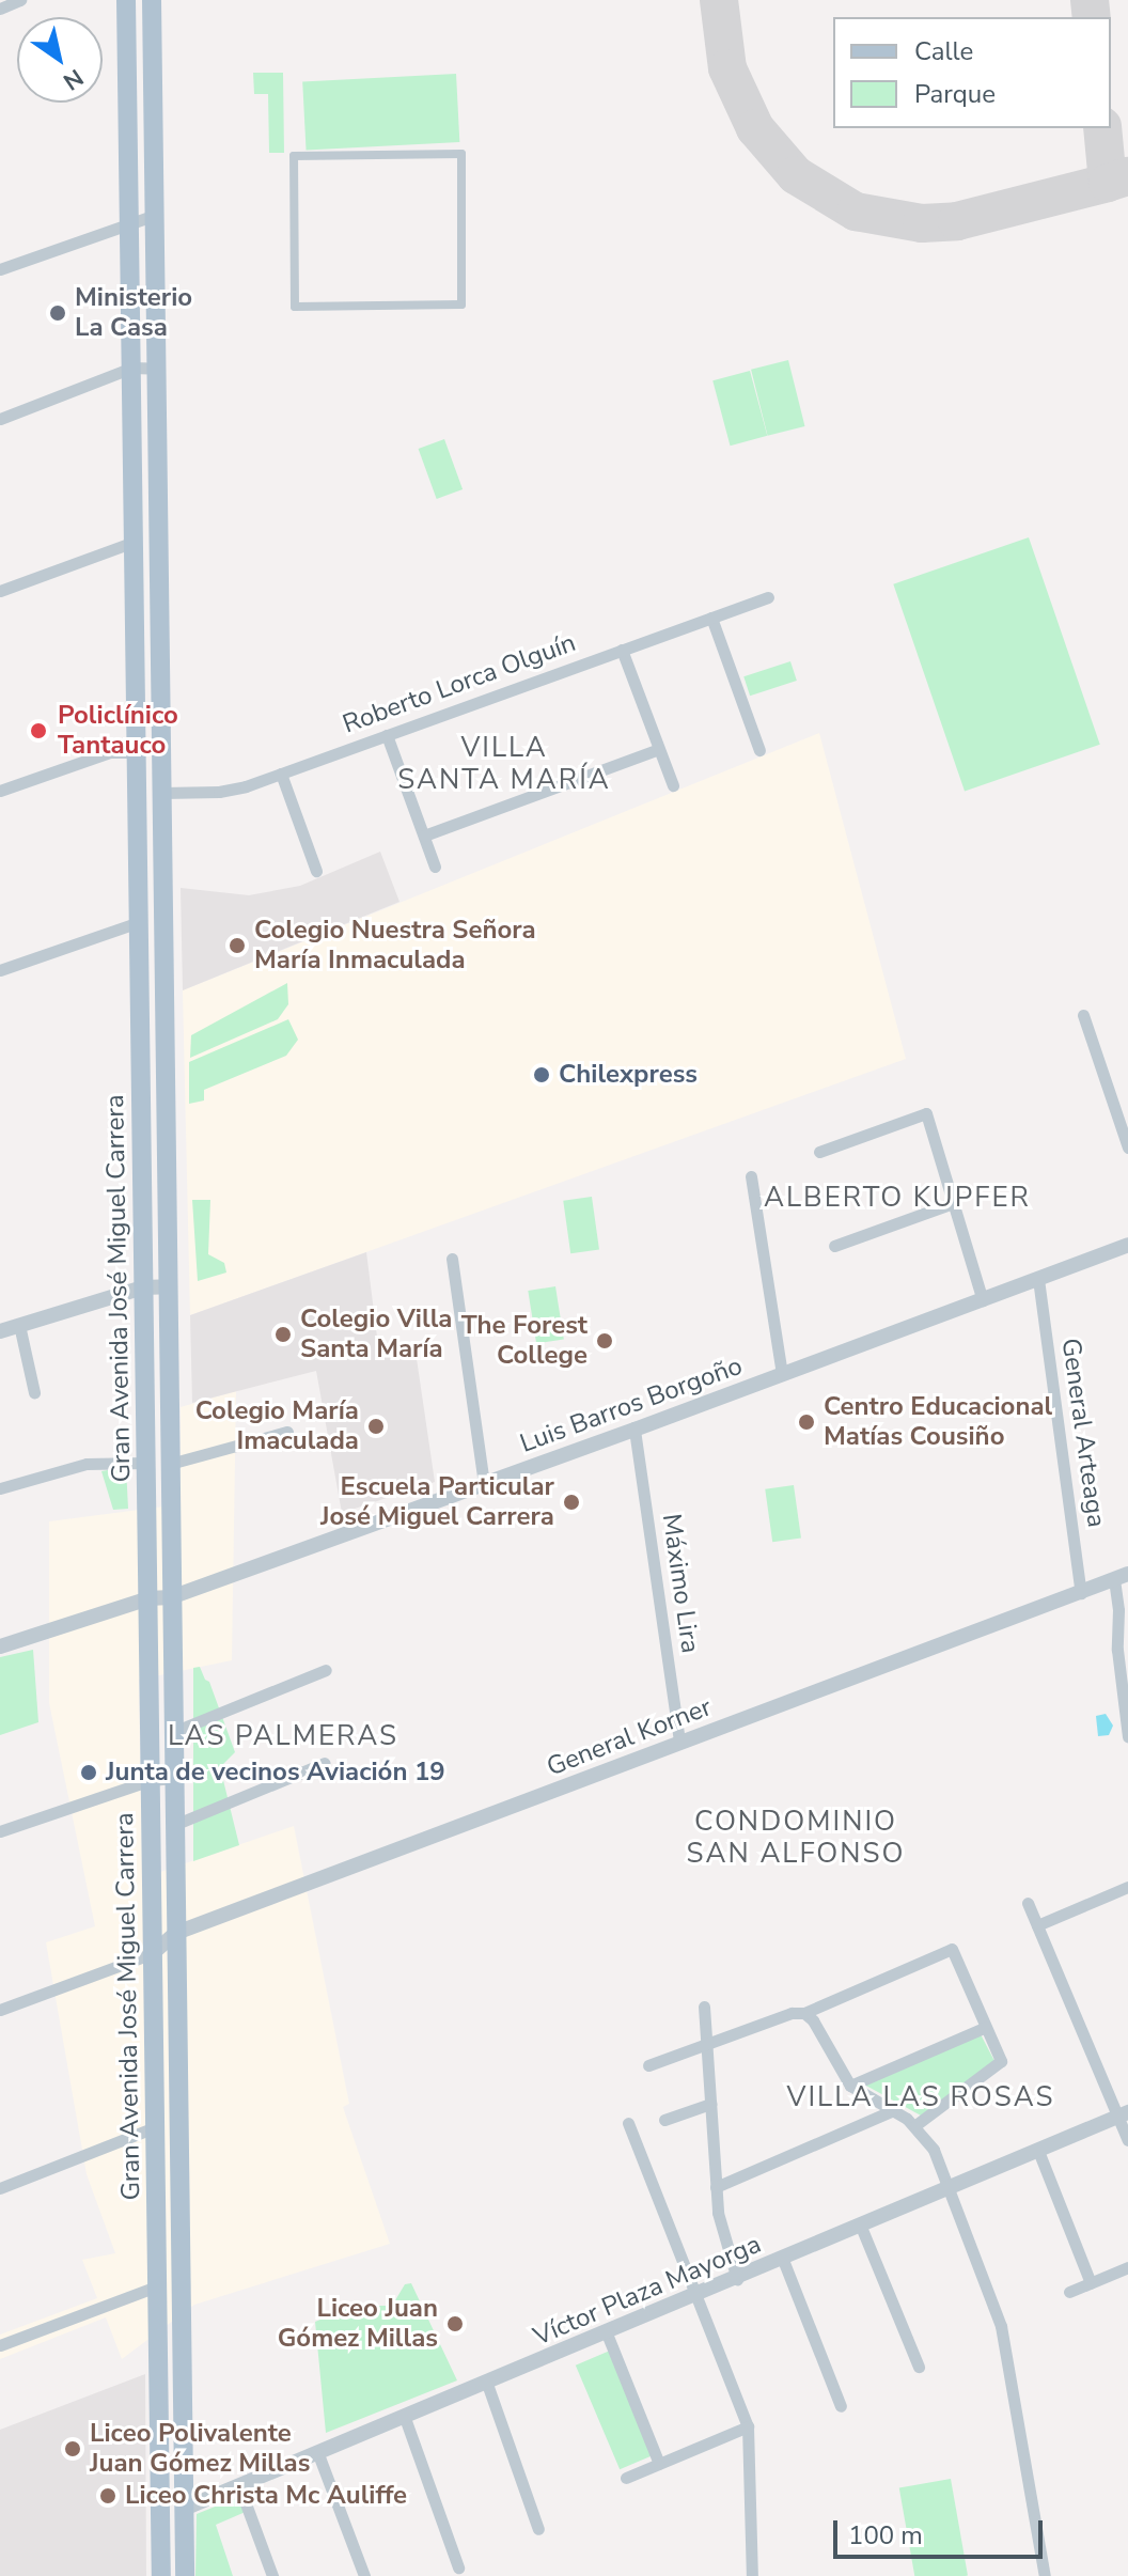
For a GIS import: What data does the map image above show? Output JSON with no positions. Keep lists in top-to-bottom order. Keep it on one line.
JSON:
{"streets":{"main road":["Gran Avenida José Miguel Carrera"],"street":["Roberto Lorca Olguín","Luis Barros Borgoño","General Arteaga","Máximo Lira","General Korner","Víctor Plaza Mayorga"]},"crossings":[["Roberto Lorca Olguín","Gran Avenida José Miguel Carrera"],["Gran Avenida José Miguel Carrera","Luis Barros Borgoño"],["Gran Avenida José Miguel Carrera","General Korner"],["Gran Avenida José Miguel Carrera","Víctor Plaza Mayorga"],["Luis Barros Borgoño","General Arteaga"],["Luis Barros Borgoño","Máximo Lira"],["General Arteaga","General Korner"],["Máximo Lira","General Korner"]],"districts":["VILLA SANTA MARÍA","ALBERTO KUPFER","LAS PALMERAS","CONDOMINIO SAN ALFONSO","VILLA LAS ROSAS"],"places":["Ministerio La Casa","Policlínico Tantauco","Colegio Nuestra Señora María Inmaculada","Chilexpress","Colegio Villa Santa María","The Forest College","Centro Educacional Matías Cousiño","Colegio María Imaculada","Escuela Particular José Miguel Carrera","Junta de vecinos Aviación 19","Liceo Juan Gómez Millas","Liceo Polivalente Juan Gómez Millas","Liceo Christa Mc Auliffe"],"legend":["Calle","Parque"],"scale_bar":"100 m","north":"bottom right"}
